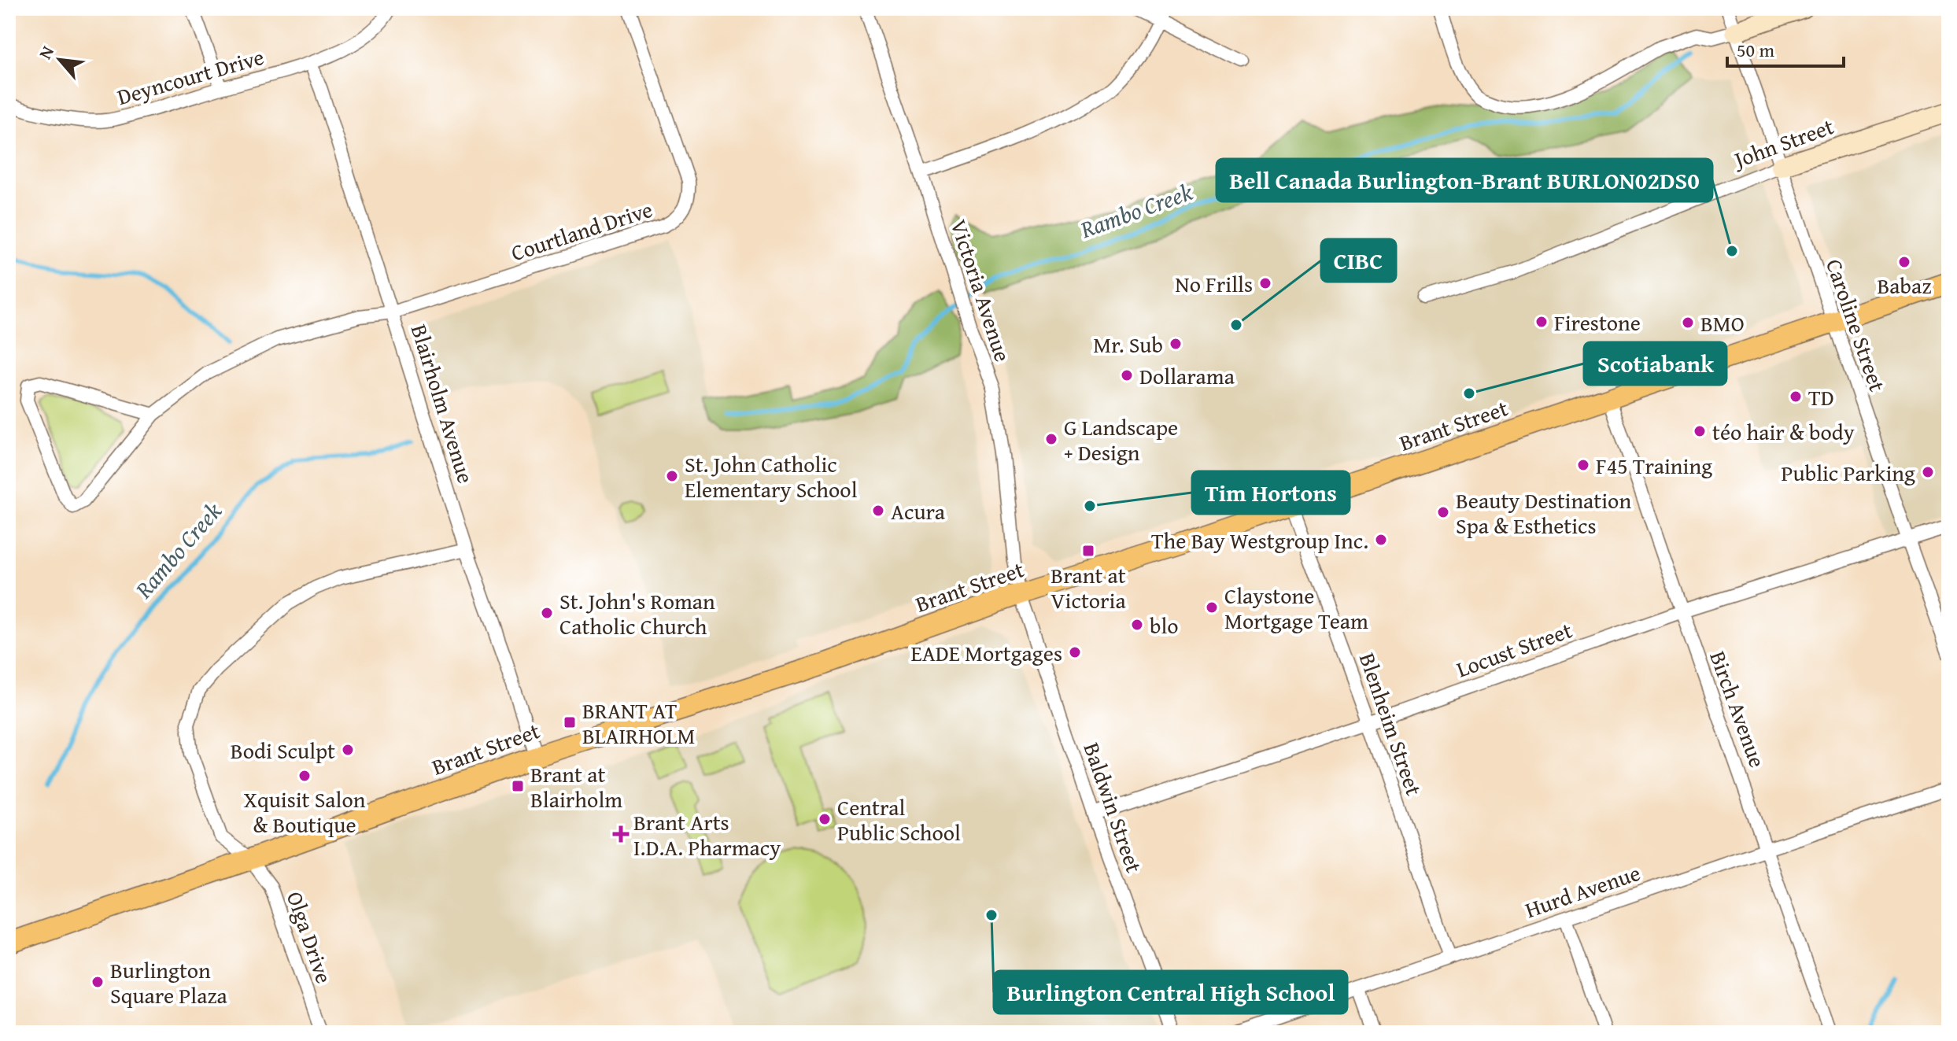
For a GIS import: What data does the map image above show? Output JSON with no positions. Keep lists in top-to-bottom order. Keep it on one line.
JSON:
{"streets":{"main road":["Brant Street"],"street":["Deyncourt Drive","John Street","Courtland Drive","Victoria Avenue","Caroline Street","Blairholm Avenue","Locust Street","Birch Avenue","Blenheim Street","Baldwin Street","Hurd Avenue","Olga Drive"]},"crossings":[["Deyncourt Drive","Blairholm Avenue"],["John Street","Caroline Street"],["Courtland Drive","Blairholm Avenue"],["Victoria Avenue","Brant Street"],["Victoria Avenue","Baldwin Street"],["Caroline Street","Brant Street"],["Caroline Street","Locust Street"],["Blairholm Avenue","Brant Street"],["Blairholm Avenue","Olga Drive"],["Brant Street","Birch Avenue"],["Brant Street","Blenheim Street"],["Brant Street","Baldwin Street"],["Brant Street","Olga Drive"],["Locust Street","Birch Avenue"],["Locust Street","Blenheim Street"],["Locust Street","Baldwin Street"],["Birch Avenue","Hurd Avenue"],["Blenheim Street","Hurd Avenue"]],"water":["Rambo Creek"],"places":{"other":["Bell Canada Burlington-Brant BURLON02DS0","Babaz","No Frills","Firestone","BMO","CIBC","Mr. Sub","Dollarama","Scotiabank","TD","téo hair & body","G Landscape + Design","F45 Training","Public Parking","St. John Catholic Elementary School","Tim Hortons","Acura","Beauty Destination Spa & Esthetics","The Bay Westgroup Inc.","Claystone Mortgage Team","St. John's Roman Catholic Church","blo","EADE Mortgages","Bodi Sculpt","Xquisit Salon & Boutique","Central Public School","Burlington Central High School","Burlington Square Plaza"],"transit":["Brant at Victoria","BRANT AT BLAIRHOLM","Brant at Blairholm"],"health":["Brant Arts I.D.A. Pharmacy"]},"scale_bar":"50 m","north":"top left"}
